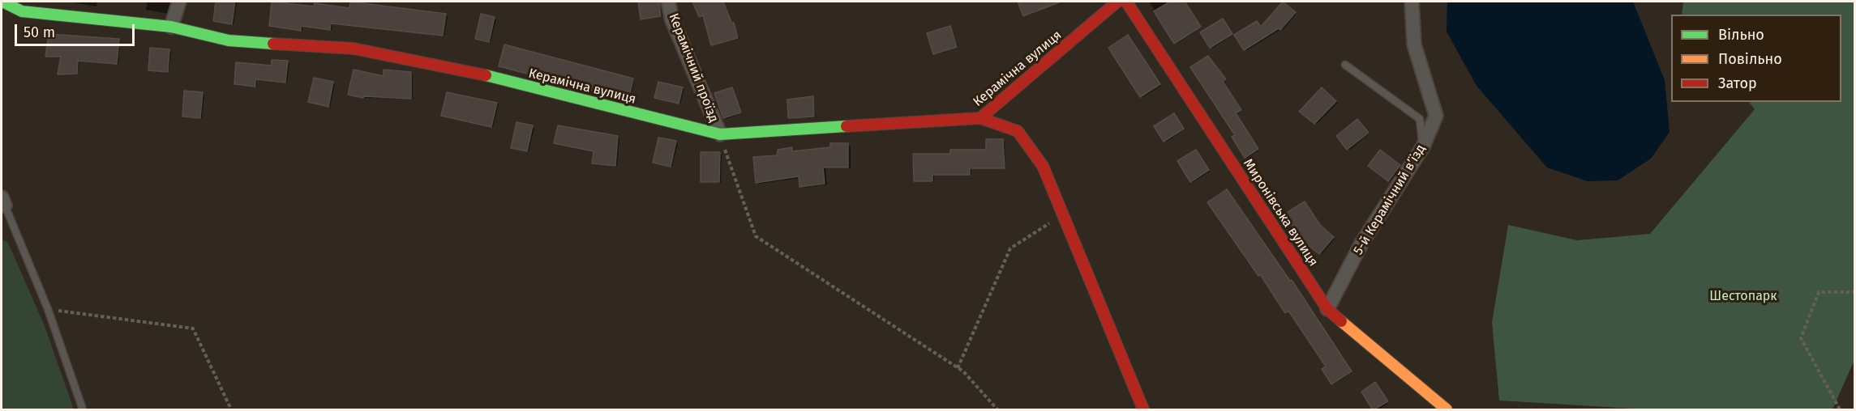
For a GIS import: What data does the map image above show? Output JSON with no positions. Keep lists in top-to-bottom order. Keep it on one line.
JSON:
{"streets":{"street":["Керамічний проїзд","Керамічна вулиця","5-й Керамічний в’їзд","Миронівська вулиця"]},"crossings":[["Керамічний проїзд","Керамічна вулиця"],["5-й Керамічний в’їзд","Миронівська вулиця"]],"parks":["Шестопарк"],"legend":["Вільно","Повільно","Затор"],"scale_bar":"50 m"}
